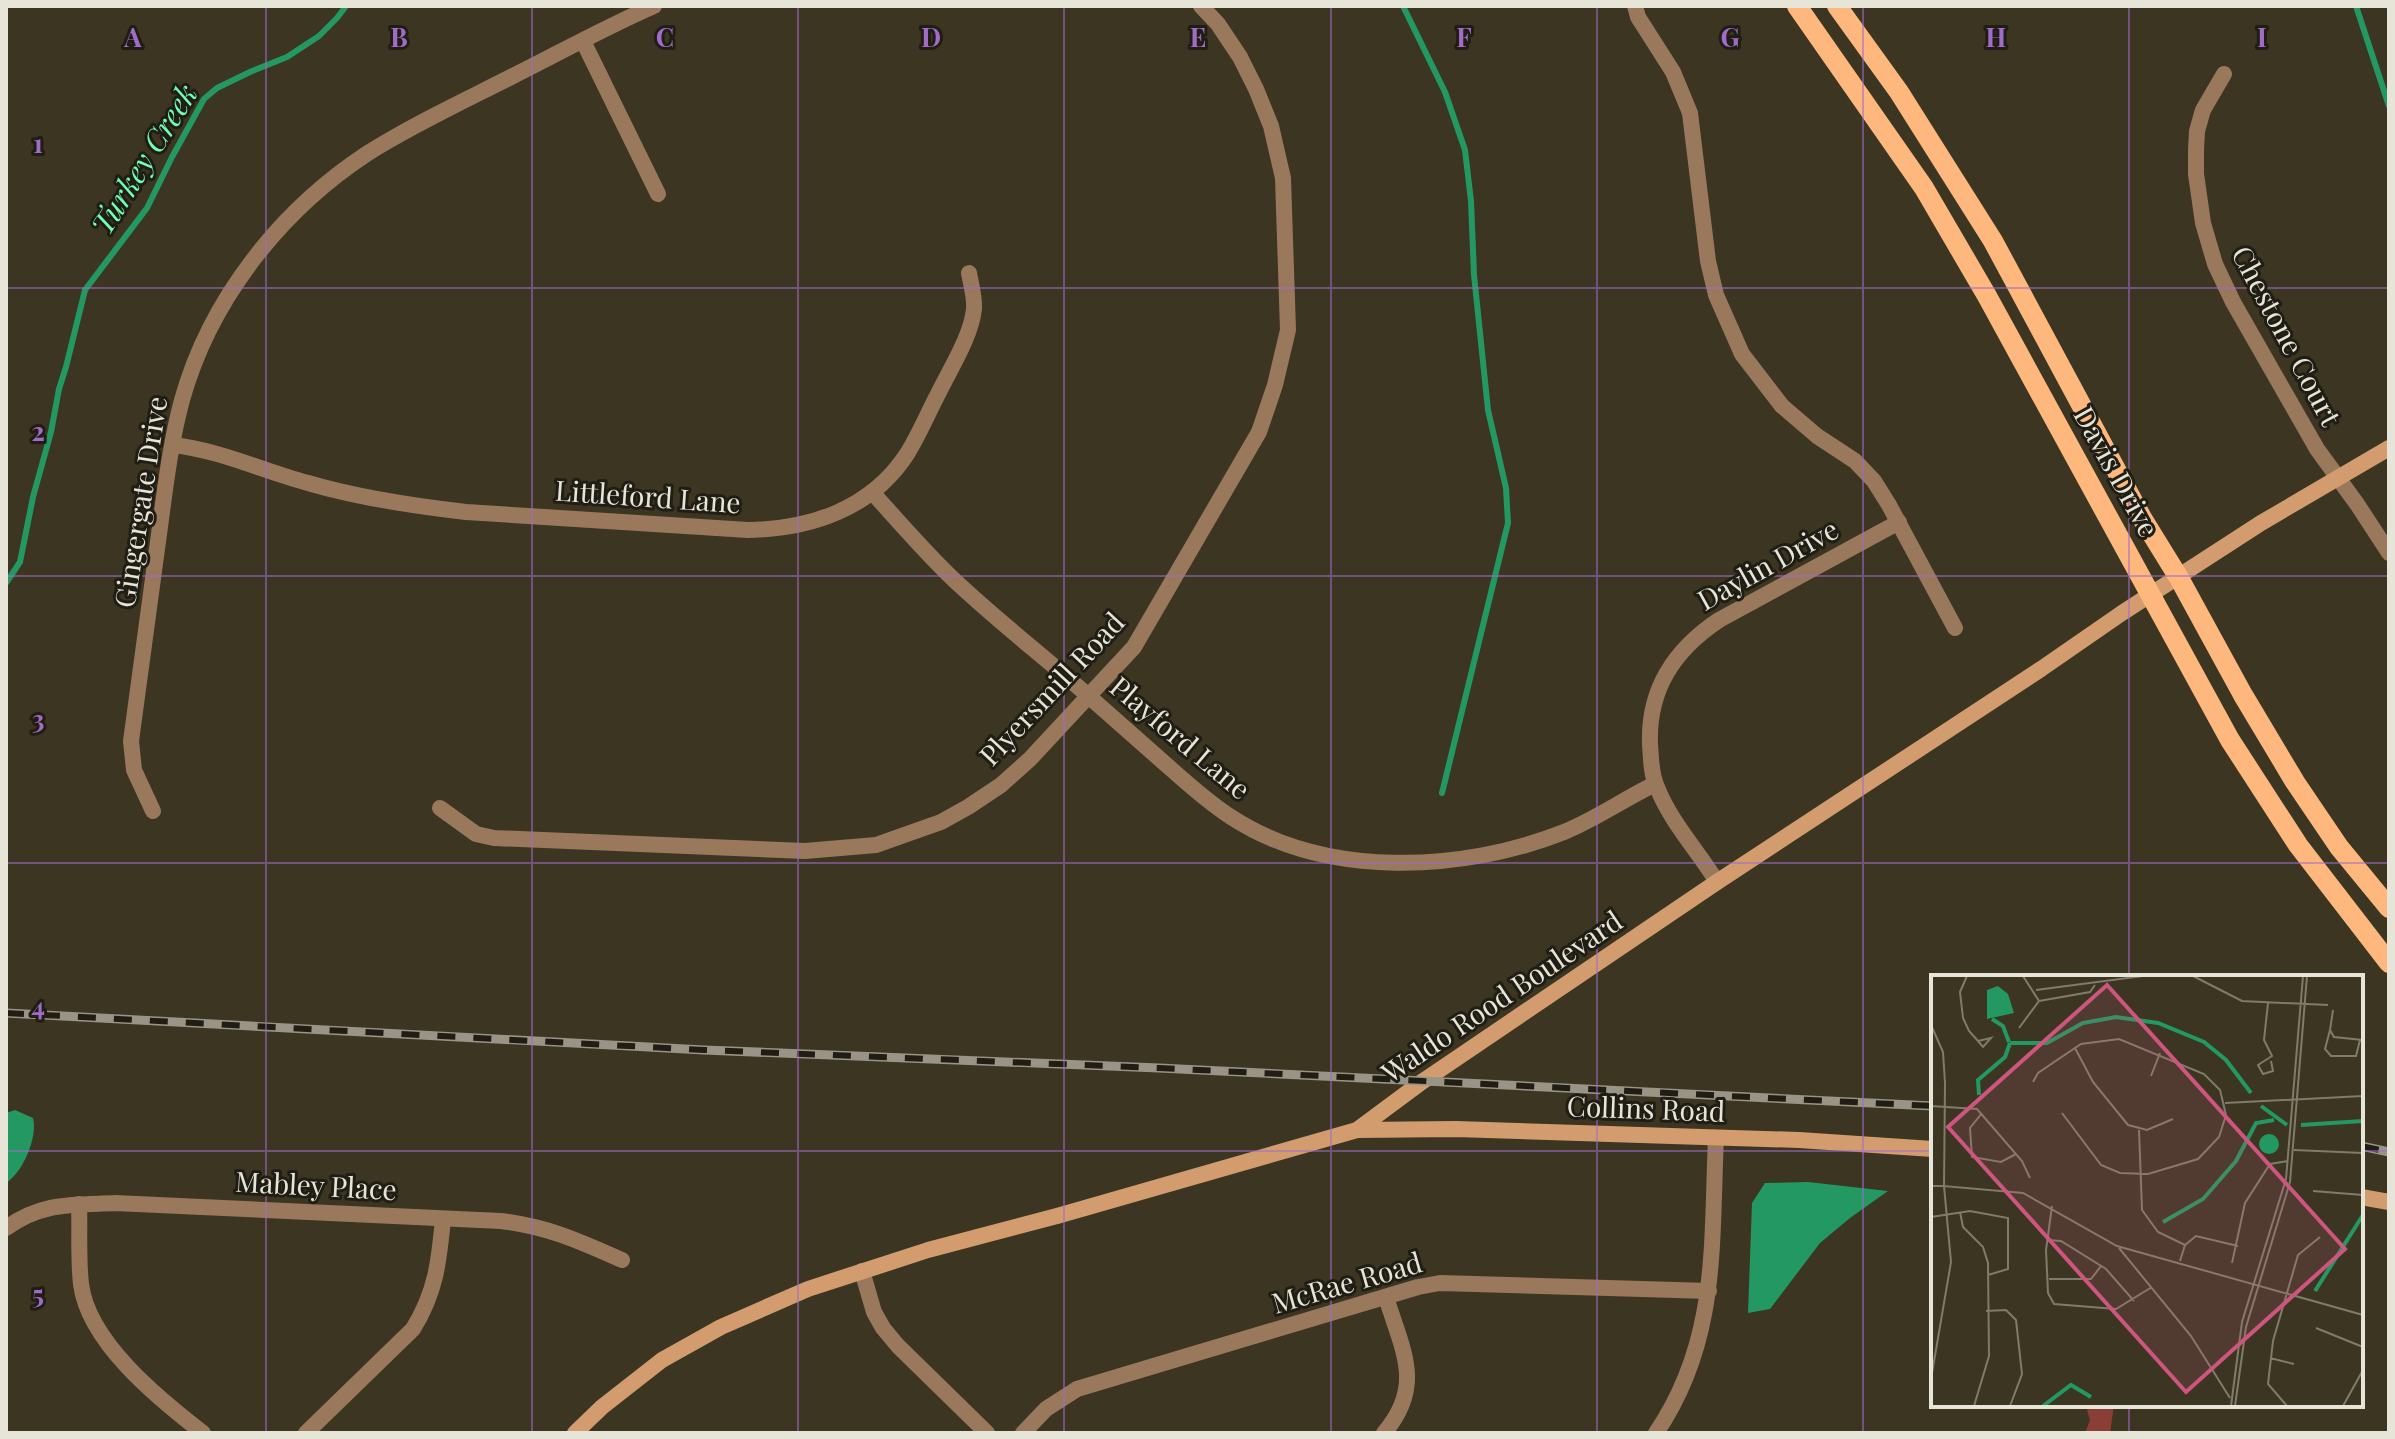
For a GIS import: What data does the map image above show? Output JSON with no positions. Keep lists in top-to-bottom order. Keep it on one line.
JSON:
{"streets":{"main road":["Davis Drive"],"street":["Chestone Court","Littleford Lane","Gingergate Drive","Daylin Drive","Plyersmill Road","Playford Lane","Waldo Rood Boulevard","Collins Road","Mabley Place","McRae Road"]},"crossings":[["Chestone Court","Waldo Rood Boulevard"],["Davis Drive","Waldo Rood Boulevard"],["Littleford Lane","Gingergate Drive"],["Littleford Lane","Playford Lane"],["Daylin Drive","Playford Lane"],["Daylin Drive","Waldo Rood Boulevard"],["Plyersmill Road","Playford Lane"],["Waldo Rood Boulevard","Collins Road"]],"water":["Turkey Creek"],"grid":{"columns":["A","B","C","D","E","F","G","H","I"],"rows":["1","2","3","4","5"]}}
